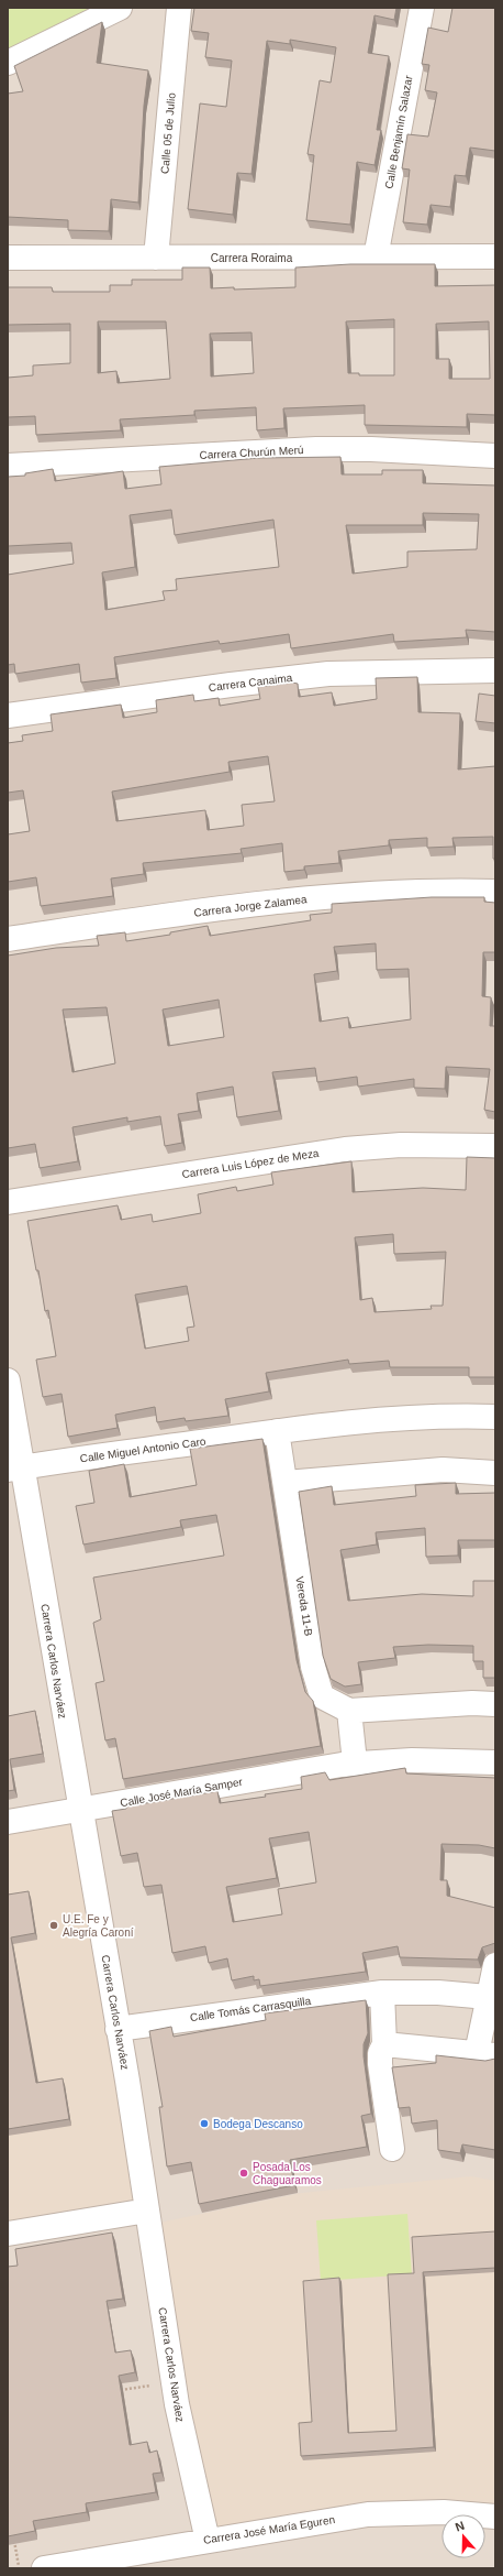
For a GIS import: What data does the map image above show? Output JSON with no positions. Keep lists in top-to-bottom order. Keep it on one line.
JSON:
{"streets":{"street":["Calle Benjamín Salazar","Calle 05 de Julio","Carrera Roraima","Carrera Churún Merú","Carrera Canaima","Carrera Jorge Zalamea","Carrera Luis López de Meza","Calle Miguel Antonio Caro","Vereda 11-B","Carrera Carlos Narváez","Calle José María Samper","Calle Tomás Carrasquilla","Carrera José María Eguren"]},"crossings":[["Calle Benjamín Salazar","Carrera Roraima"],["Calle 05 de Julio","Carrera Roraima"],["Calle Miguel Antonio Caro","Carrera Carlos Narváez"],["Carrera Carlos Narváez","Calle José María Samper"],["Carrera Carlos Narváez","Calle Tomás Carrasquilla"],["Carrera Carlos Narváez","Carrera José María Eguren"]],"places":["U.E. Fe y Alegría Caroní","Bodega Descanso","Posada Los Chaguaramos"],"north":"top"}
